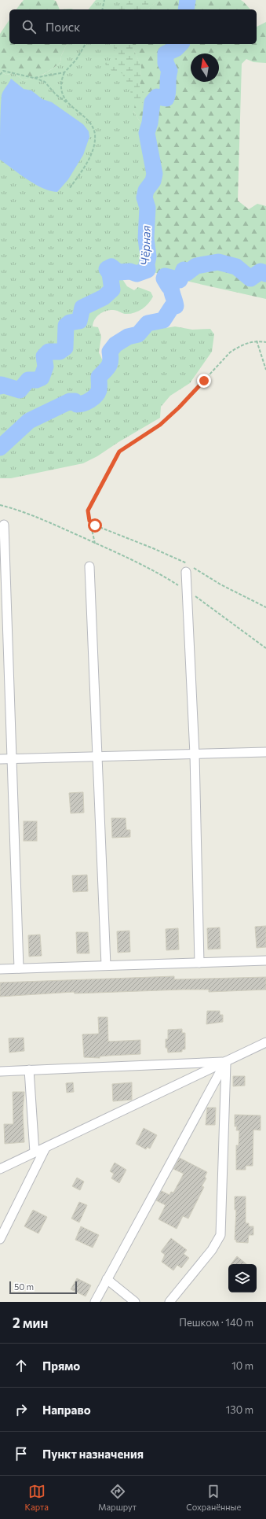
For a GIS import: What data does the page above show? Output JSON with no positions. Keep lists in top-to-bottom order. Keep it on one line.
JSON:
{"water":["Чёрная"],"scale_bar":"50 m","north":"top","page":{"search":"Поиск","scale":"50 m","heading":["2 мин","Пешком · 140 m"],"list":[["Прямо","10 m"],["Направо","130 m"],"Пункт назначения"],"nav":["Карта","Маршрут","Сохранённые"]}}
